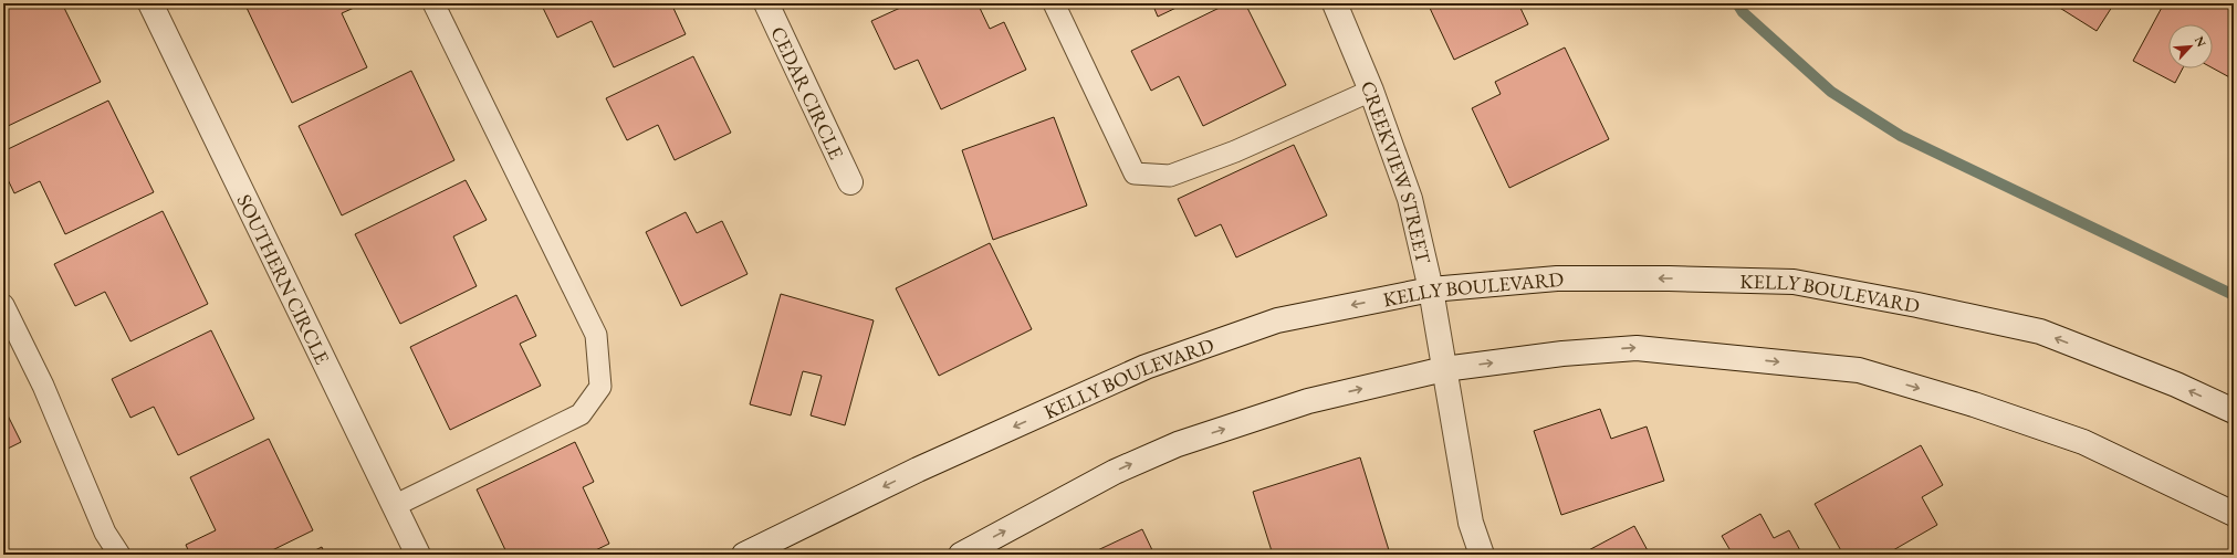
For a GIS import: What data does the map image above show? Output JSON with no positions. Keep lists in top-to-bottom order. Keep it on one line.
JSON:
{"streets":{"main road":["CEDAR CIRCLE","CREEKVIEW STREET","SOUTHERN CIRCLE","KELLY BOULEVARD"]},"crossings":[["CREEKVIEW STREET","KELLY BOULEVARD"]],"north":"top right"}
